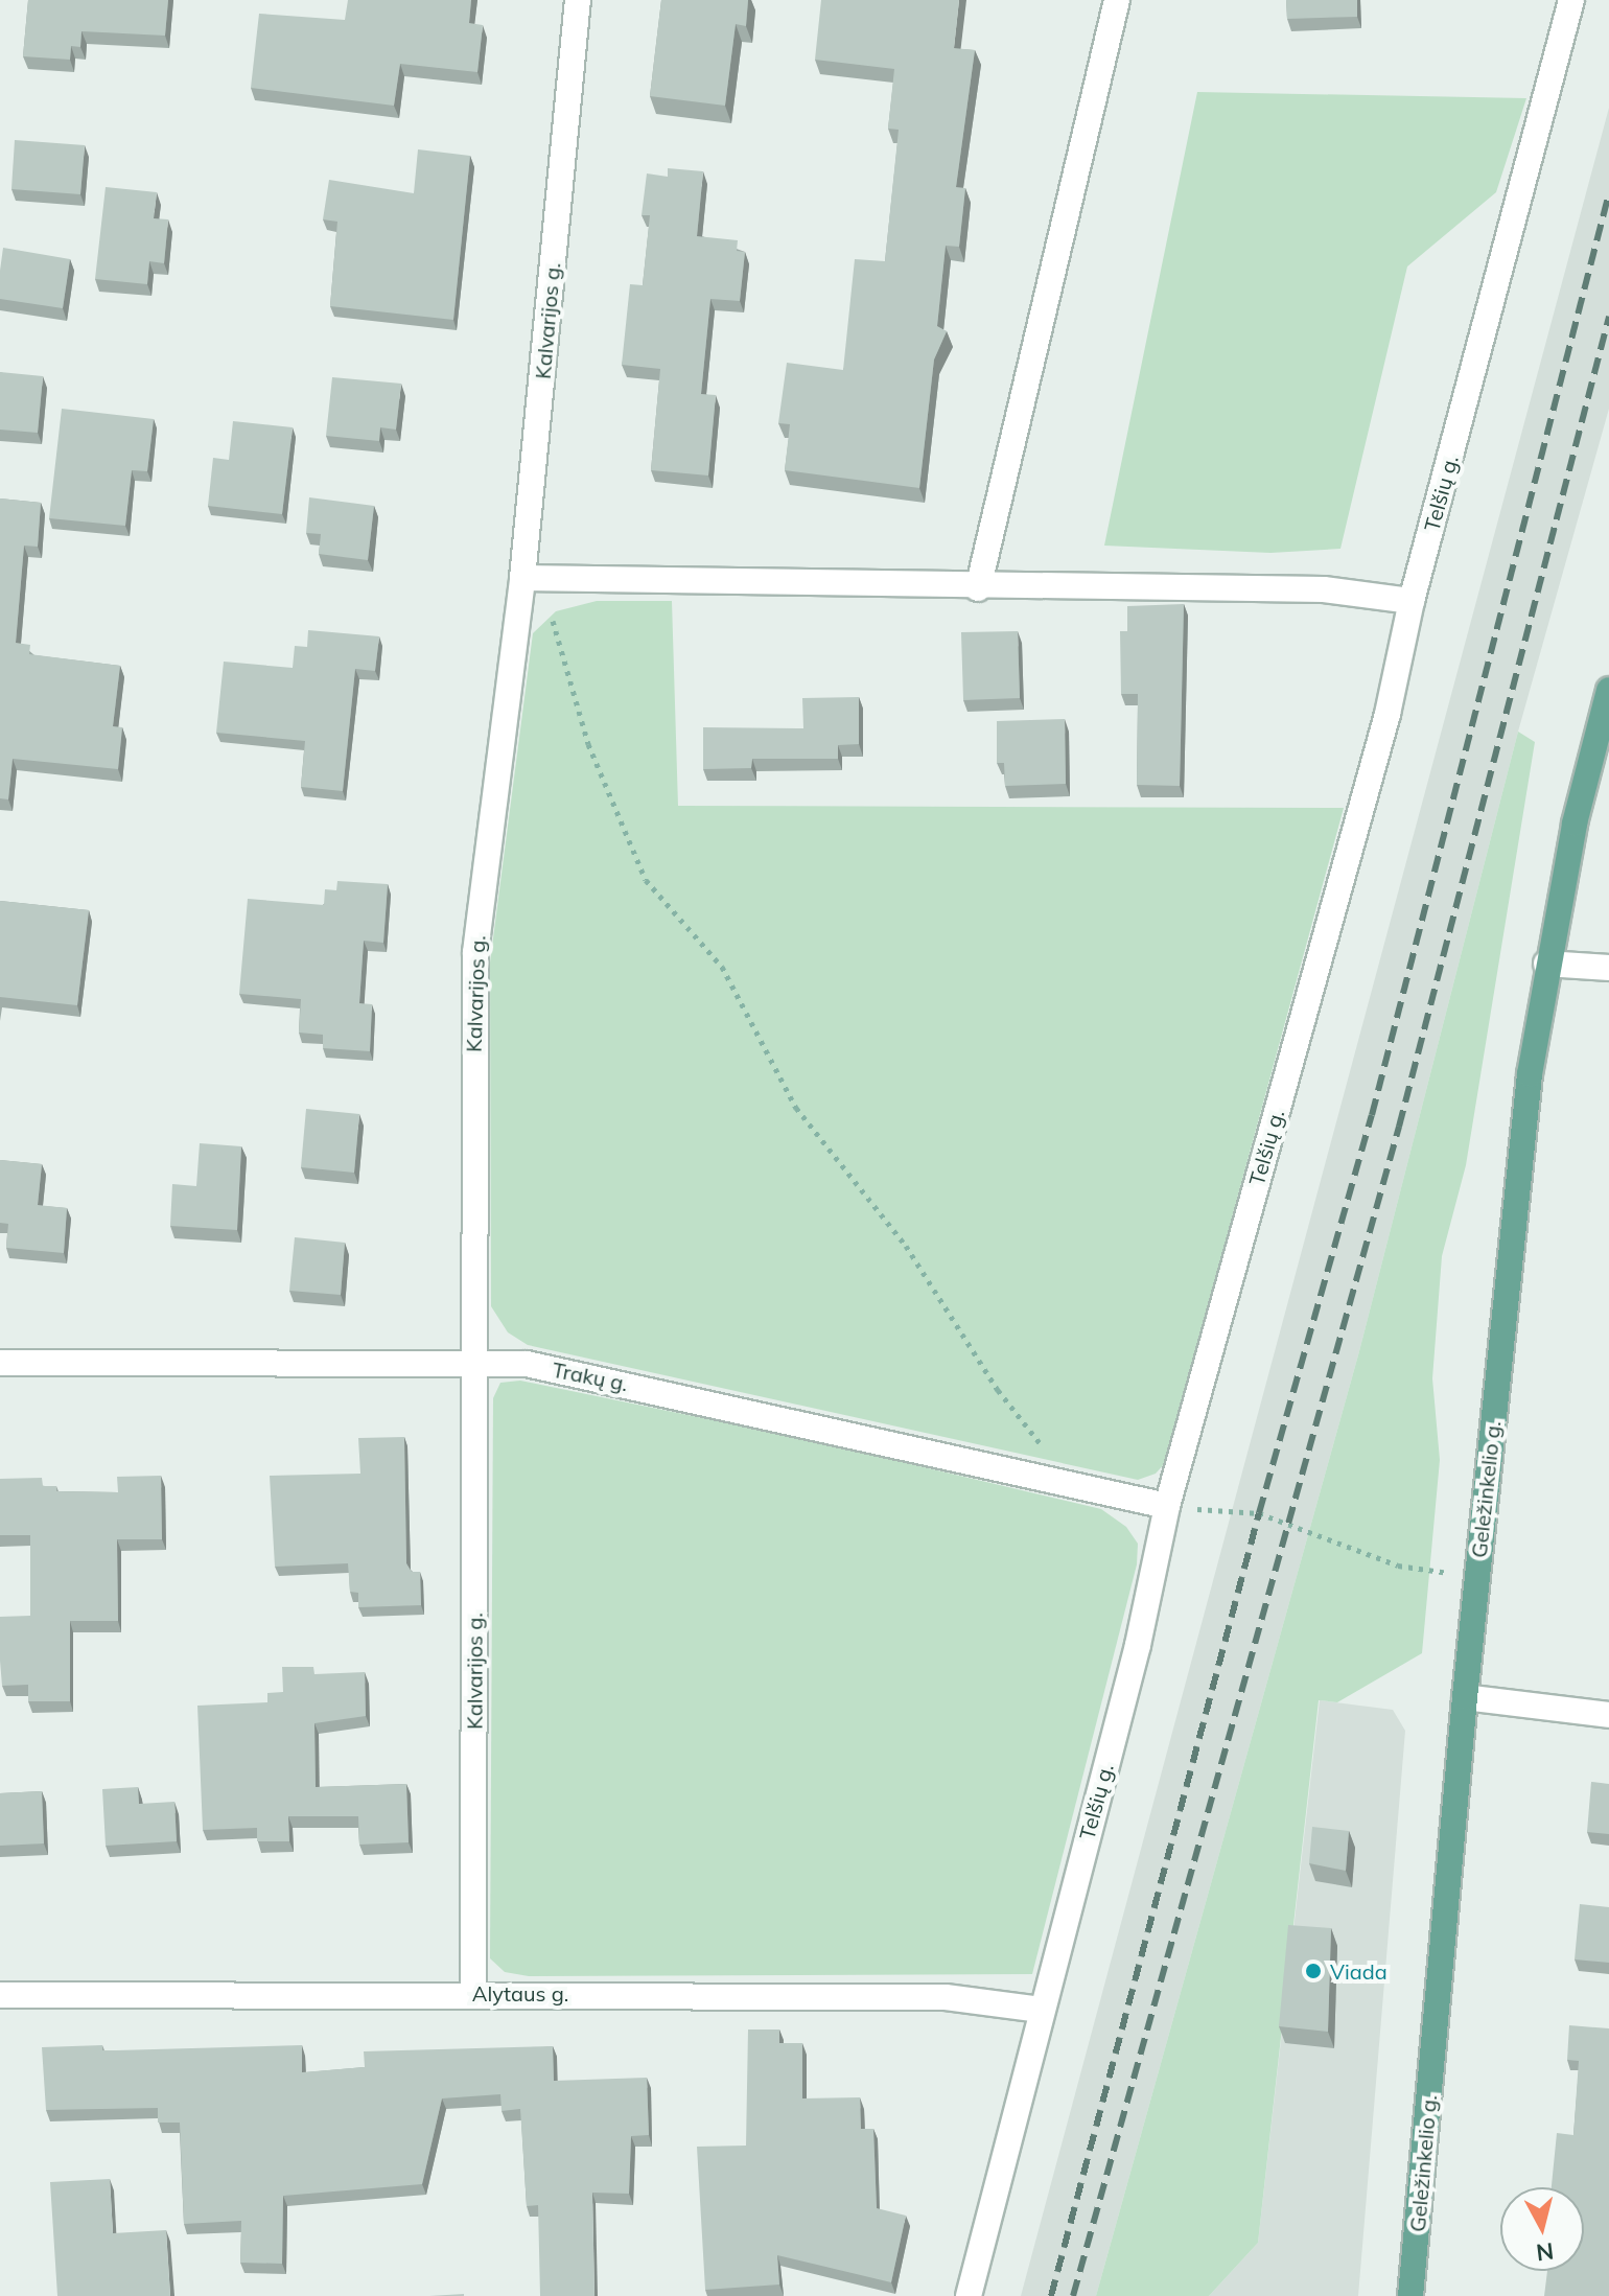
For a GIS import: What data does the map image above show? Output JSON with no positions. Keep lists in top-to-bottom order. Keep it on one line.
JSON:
{"streets":{"main road":["Geležinkelio g."],"street":["Kalvarijos g.","Telšių g.","Trakų g.","Alytaus g."]},"crossings":[["Kalvarijos g.","Trakų g."],["Kalvarijos g.","Alytaus g."],["Telšių g.","Trakų g."],["Telšių g.","Alytaus g."]],"places":["Viada"],"north":"bottom"}
